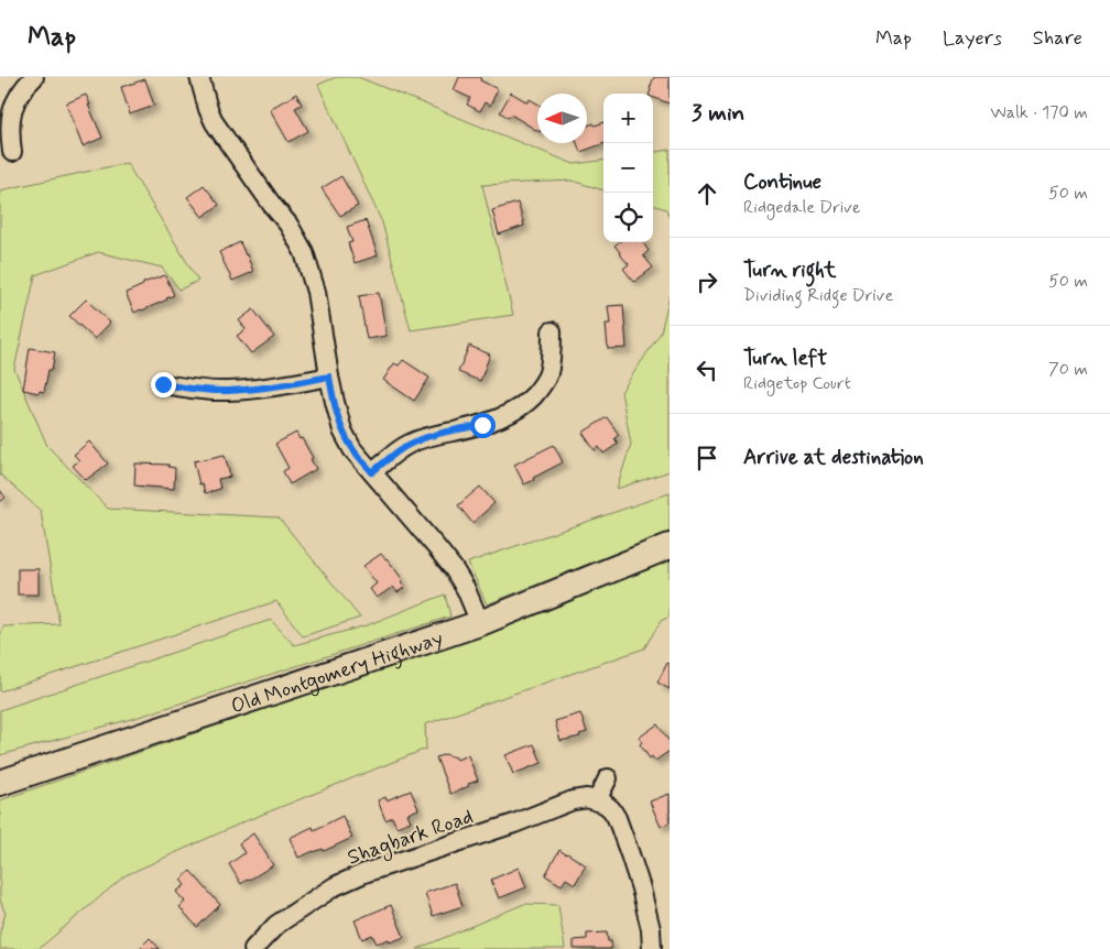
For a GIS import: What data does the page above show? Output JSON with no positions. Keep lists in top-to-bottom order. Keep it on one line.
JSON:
{"streets":{"street":["Old Montgomery Highway","Shagbark Road"]},"north":"left","page":{"header":"Map","nav":["Map","Layers","Share"],"heading":["3 min","Walk · 170 m"],"map_buttons":["+","−"],"list":[["Continue","Ridgedale Drive","50 m"],["Turn right","Dividing Ridge Drive","50 m"],["Turn left","Ridgetop Court","70 m"],"Arrive at destination"]}}
